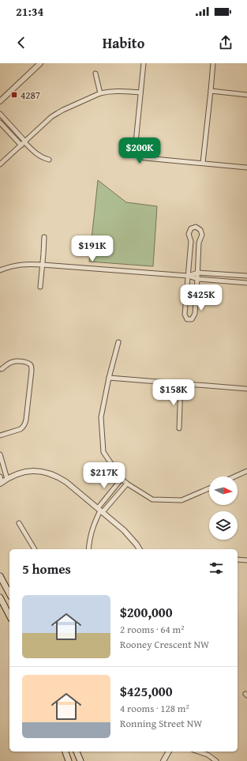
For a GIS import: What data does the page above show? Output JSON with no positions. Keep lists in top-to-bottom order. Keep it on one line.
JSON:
{"places":{"transit":["4287"]},"north":"right","page":{"status":"21:34","header":"Habito","price":["$200K","$191K","$425K","$158K","$217K"],"heading":"5 homes","list":[{"name":"$200,000","note":"2 rooms · 64 m² · Rooney Crescent NW"},{"name":"$425,000","note":"4 rooms · 128 m² · Ronning Street NW"}]}}
